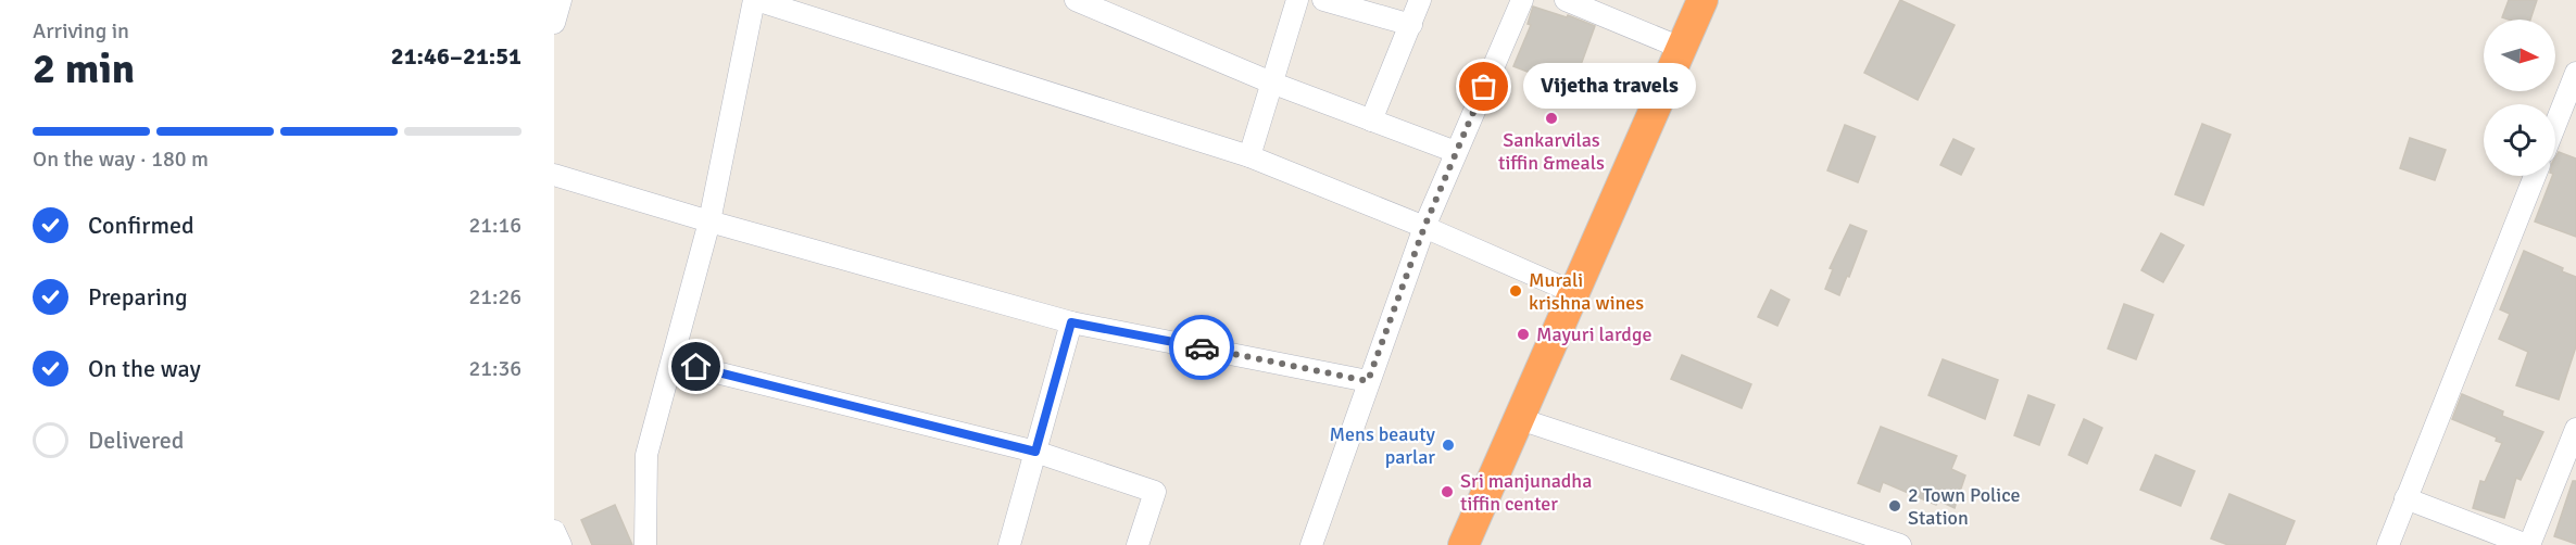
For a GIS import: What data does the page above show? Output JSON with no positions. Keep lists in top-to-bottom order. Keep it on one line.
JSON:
{"places":["Vijetha travels","Sankarvilas tiffin &meals","Murali krishna wines","Mayuri lardge","Mens beauty parlar","Sri manjunadha tiffin center","2 Town Police Station"],"north":"right","page":{"heading":["2 min","Arriving in","21:46–21:51"],"bubble":"Vijetha travels","bar":"On the way · 180 m","list":[["Confirmed","21:16"],["Preparing","21:26"],["On the way","21:36"],"Delivered"]}}
